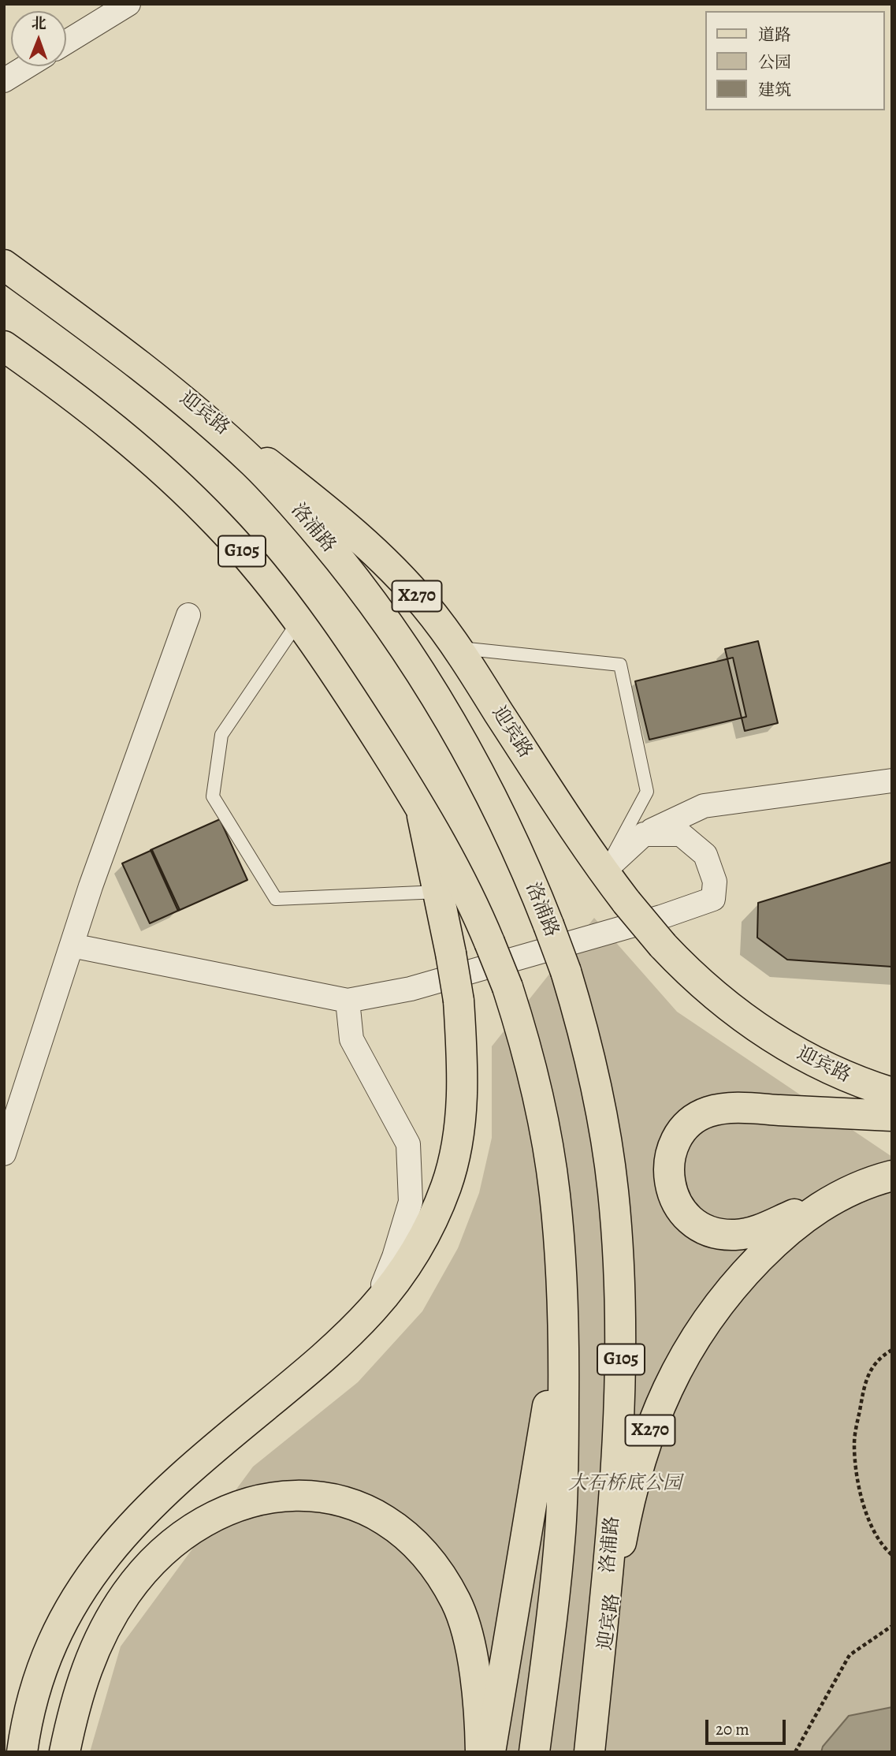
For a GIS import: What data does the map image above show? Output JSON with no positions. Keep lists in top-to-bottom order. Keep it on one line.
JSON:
{"streets":{"main road":["迎宾路","洛浦路","G105","X270"]},"crossings":[["迎宾路","洛浦路"]],"parks":["大石桥底公园"],"legend":["道路","公园","建筑"],"scale_bar":"20 m","north":"top"}
